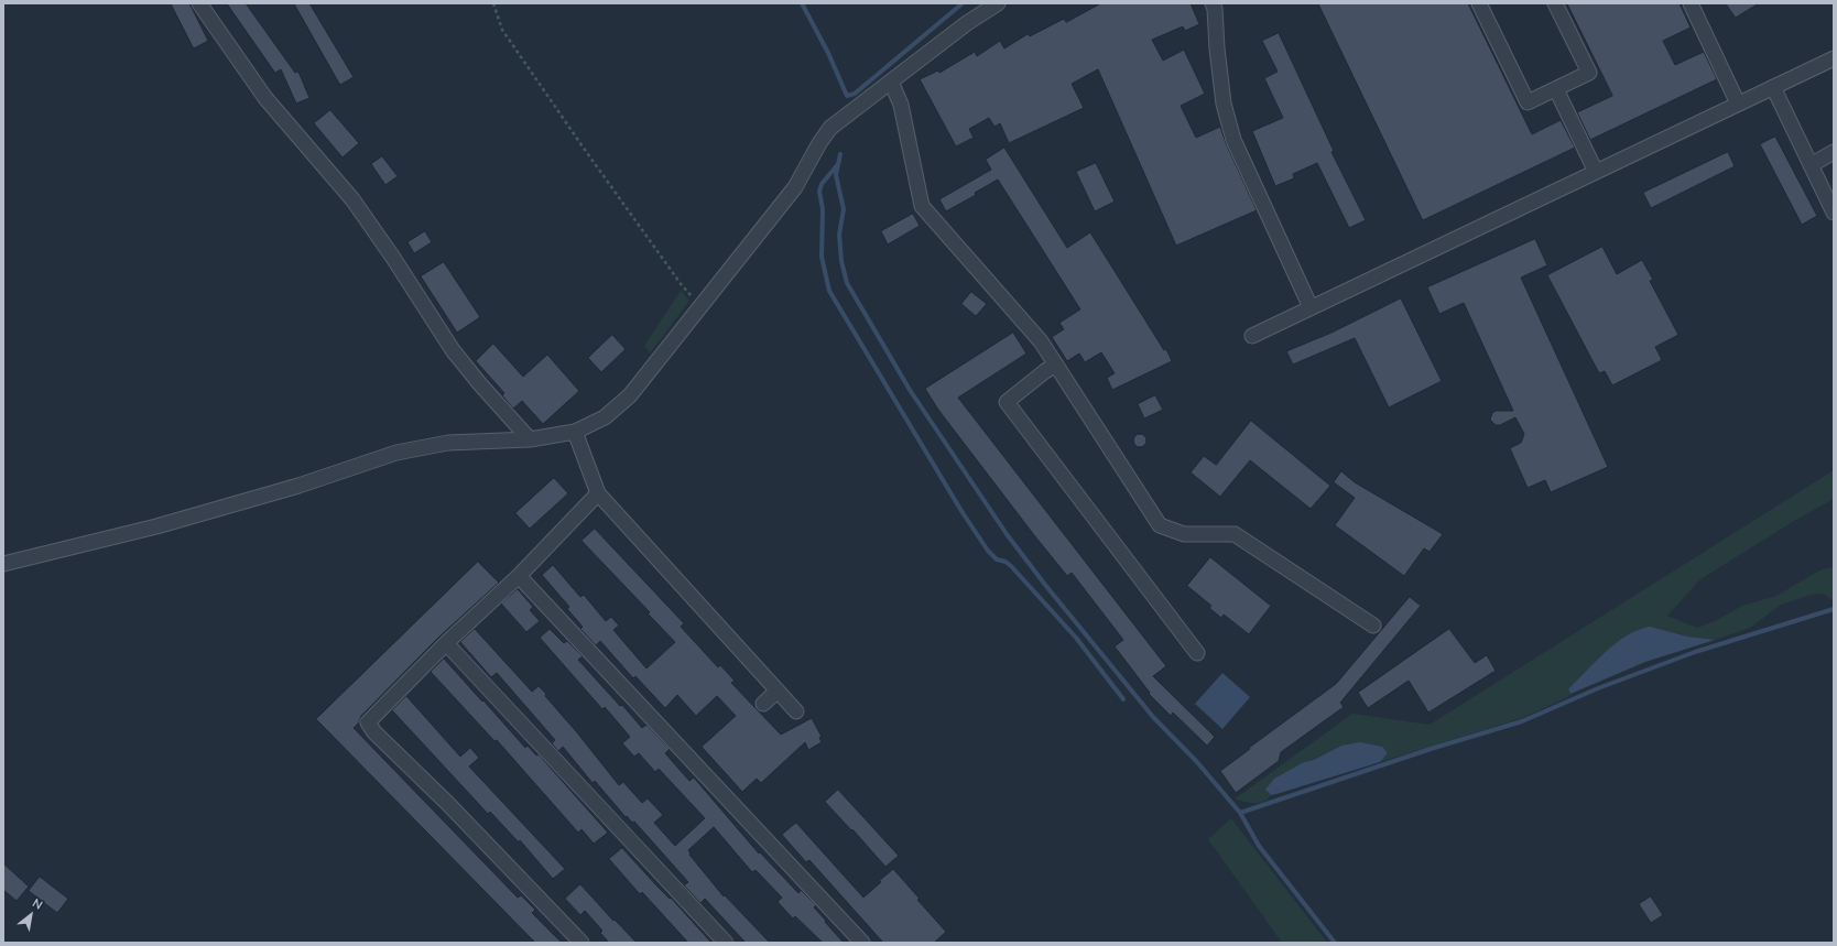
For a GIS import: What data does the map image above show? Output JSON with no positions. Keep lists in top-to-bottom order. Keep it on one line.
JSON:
{"north":"top right"}
